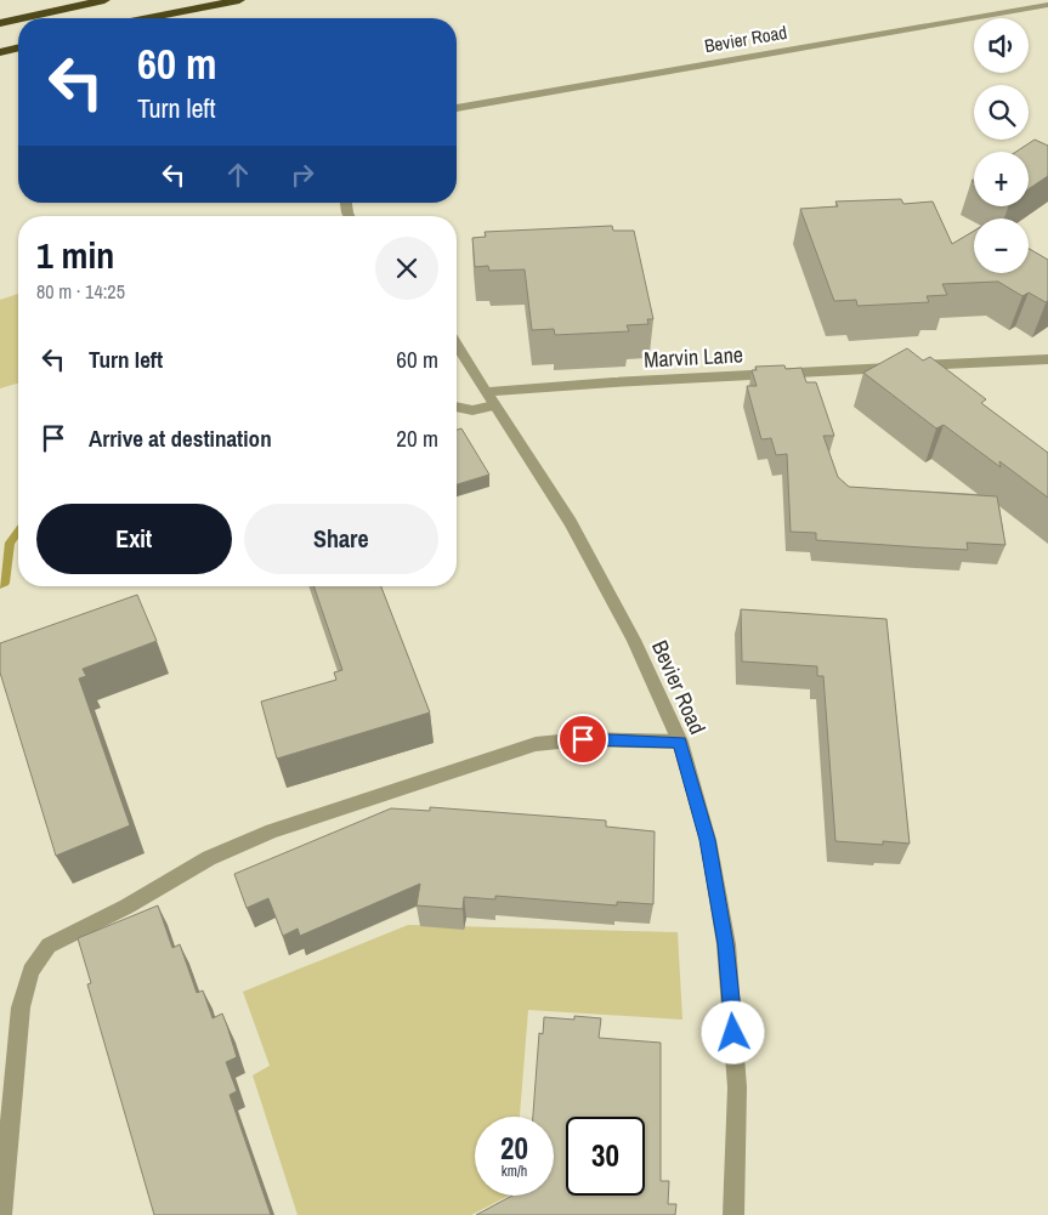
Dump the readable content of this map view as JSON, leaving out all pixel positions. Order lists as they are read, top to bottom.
{
  "streets": {
    "street": ["Bevier Road", "Marvin Lane"]
  },
  "crossings": [
    ["Bevier Road", "Marvin Lane"]
  ],
  "page": {
    "map_buttons": ["+", "−"],
    "turn": ["60 m", "Turn left"],
    "heading": ["1 min", "80 m · 14:25"],
    "list": [
      {
        "name": "Turn left",
        "value": "60 m"
      },
      {
        "name": "Arrive at destination",
        "value": "20 m"
      }
    ],
    "buttons": ["Exit", "Share"],
    "speed": "20 km/h",
    "limit": "30"
  }
}
